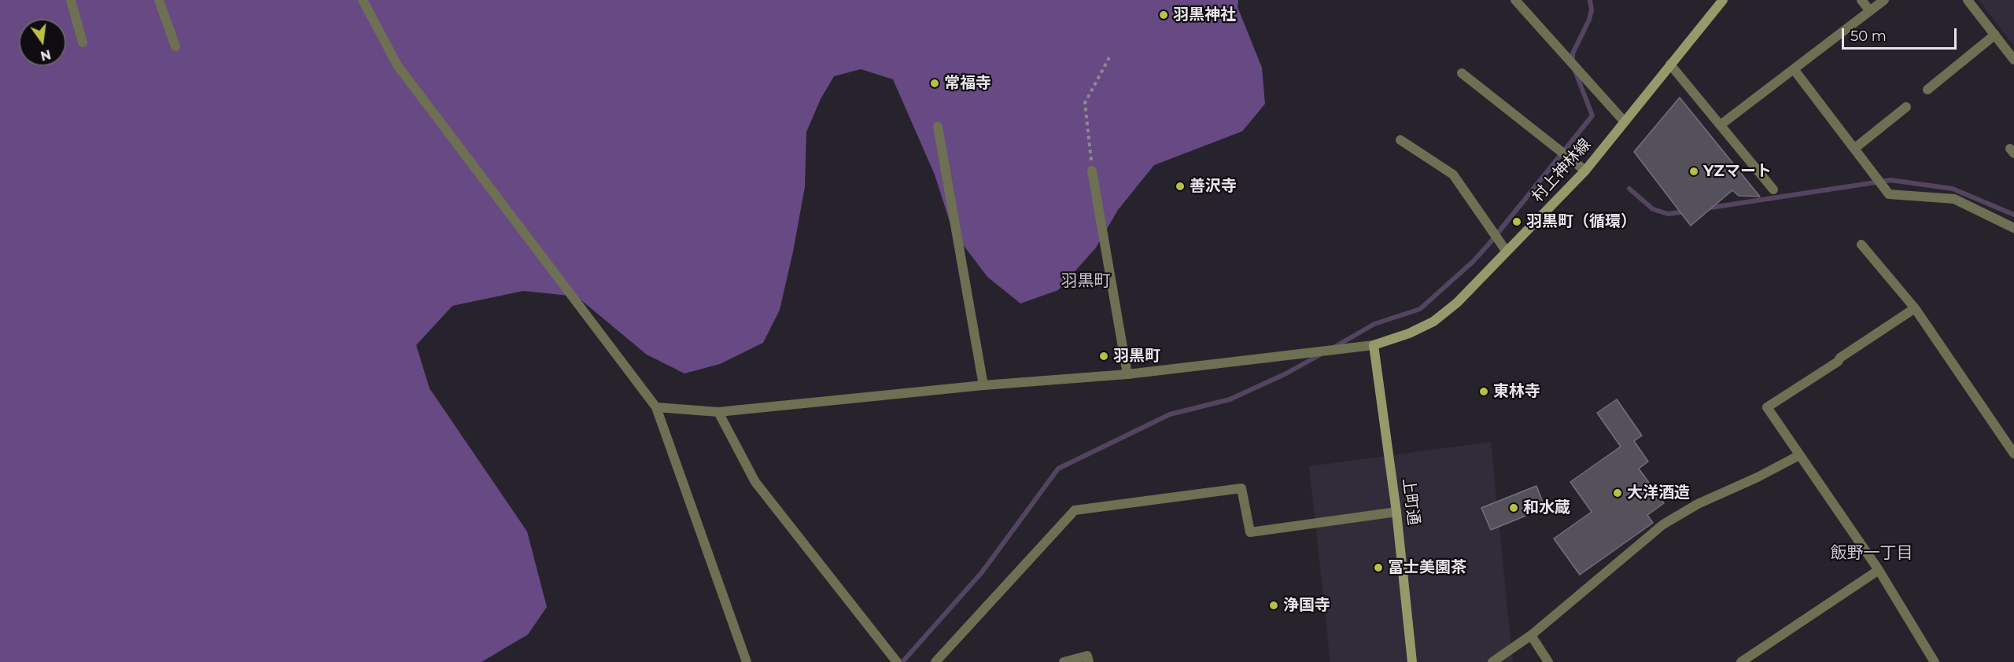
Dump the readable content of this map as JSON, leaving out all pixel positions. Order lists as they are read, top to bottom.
{
  "streets": {
    "main road": ["村上神林線", "上町通"]
  },
  "crossings": [
    ["村上神林線", "上町通"]
  ],
  "districts": ["羽黒町", "飯野一丁目"],
  "places": [
    "羽黒神社",
    "常福寺",
    "YZマート",
    "善沢寺",
    "羽黒町（循環）",
    "羽黒町",
    "東林寺",
    "大洋酒造",
    "和水蔵",
    "冨士美園茶",
    "浄国寺"
  ],
  "scale_bar": "50 m",
  "north": "bottom"
}
